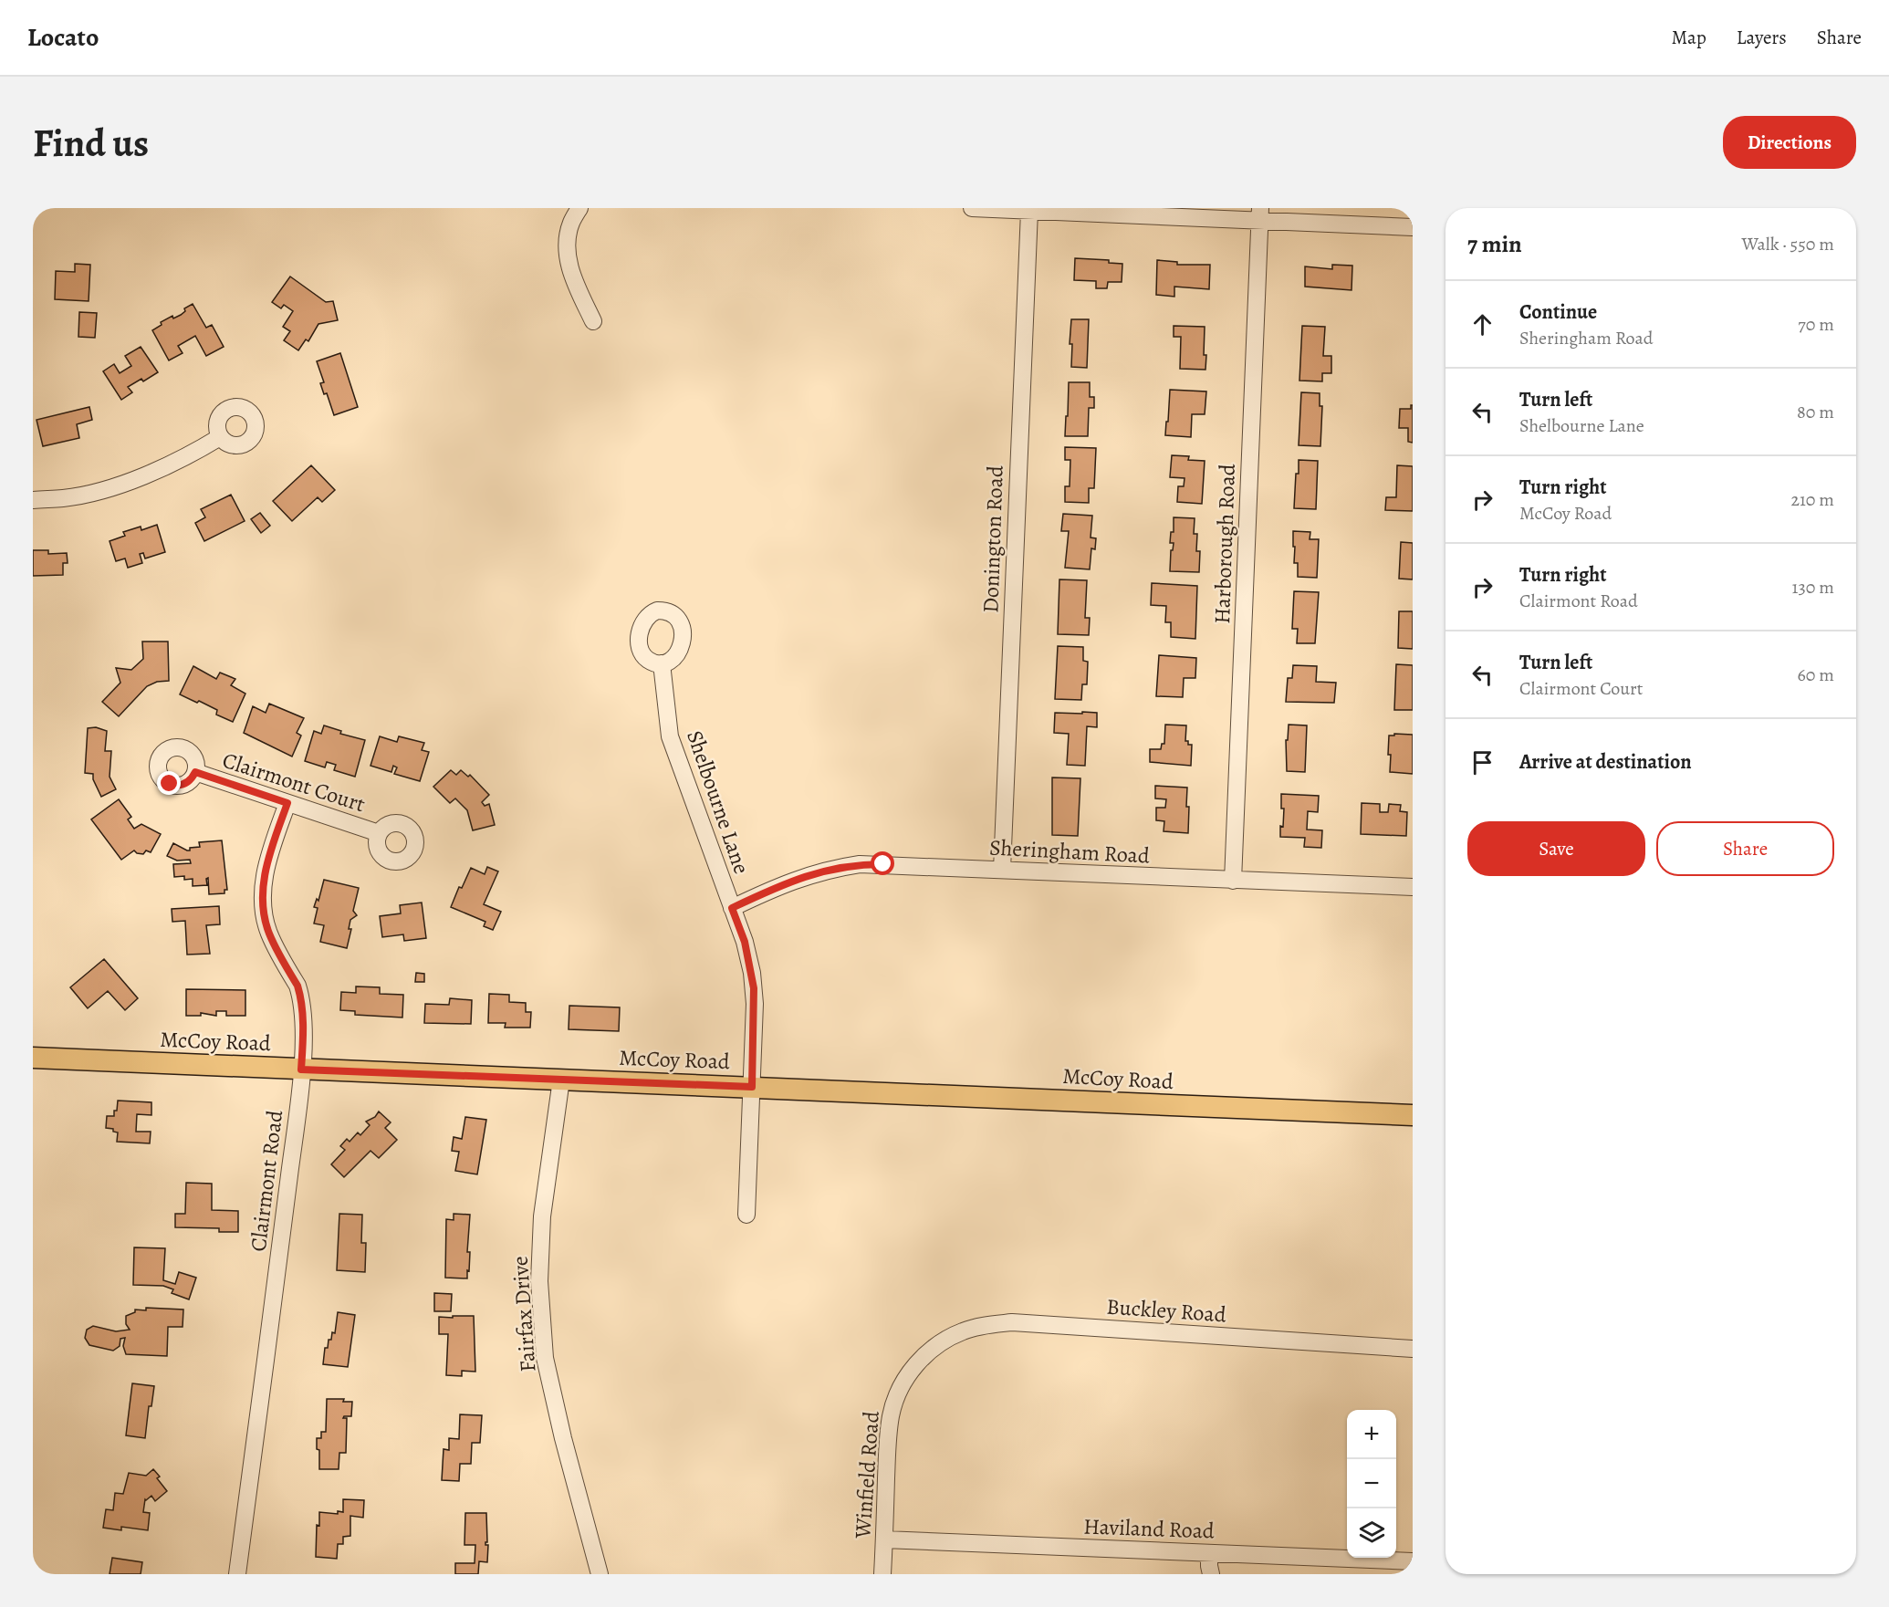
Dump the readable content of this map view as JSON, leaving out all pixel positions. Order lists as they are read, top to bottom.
{
  "streets": {
    "main road": ["McCoy Road"],
    "street": [
      "Donington Road",
      "Harborough Road",
      "Clairmont Court",
      "Shelbourne Lane",
      "Sheringham Road",
      "Clairmont Road",
      "Buckley Road",
      "Fairfax Drive",
      "Winfield Road",
      "Haviland Road"
    ]
  },
  "crossings": [
    ["Donington Road", "Sheringham Road"],
    ["Harborough Road", "Sheringham Road"],
    ["Clairmont Court", "Clairmont Road"],
    ["Shelbourne Lane", "Sheringham Road"],
    ["Shelbourne Lane", "McCoy Road"],
    ["McCoy Road", "Clairmont Road"],
    ["McCoy Road", "Fairfax Drive"],
    ["Buckley Road", "Winfield Road"],
    ["Winfield Road", "Haviland Road"]
  ],
  "page": {
    "header": "Locato",
    "nav": ["Map", "Layers", "Share"],
    "buttons": [
      "Directions",
      ["Save", "Share"]
    ],
    "title": "Find us",
    "heading": ["7 min", "Walk · 550 m"],
    "list": [
      ["Continue", "Sheringham Road", "70 m"],
      ["Turn left", "Shelbourne Lane", "80 m"],
      ["Turn right", "McCoy Road", "210 m"],
      ["Turn right", "Clairmont Road", "130 m"],
      ["Turn left", "Clairmont Court", "60 m"],
      "Arrive at destination"
    ],
    "map_buttons": ["+", "−"]
  }
}
